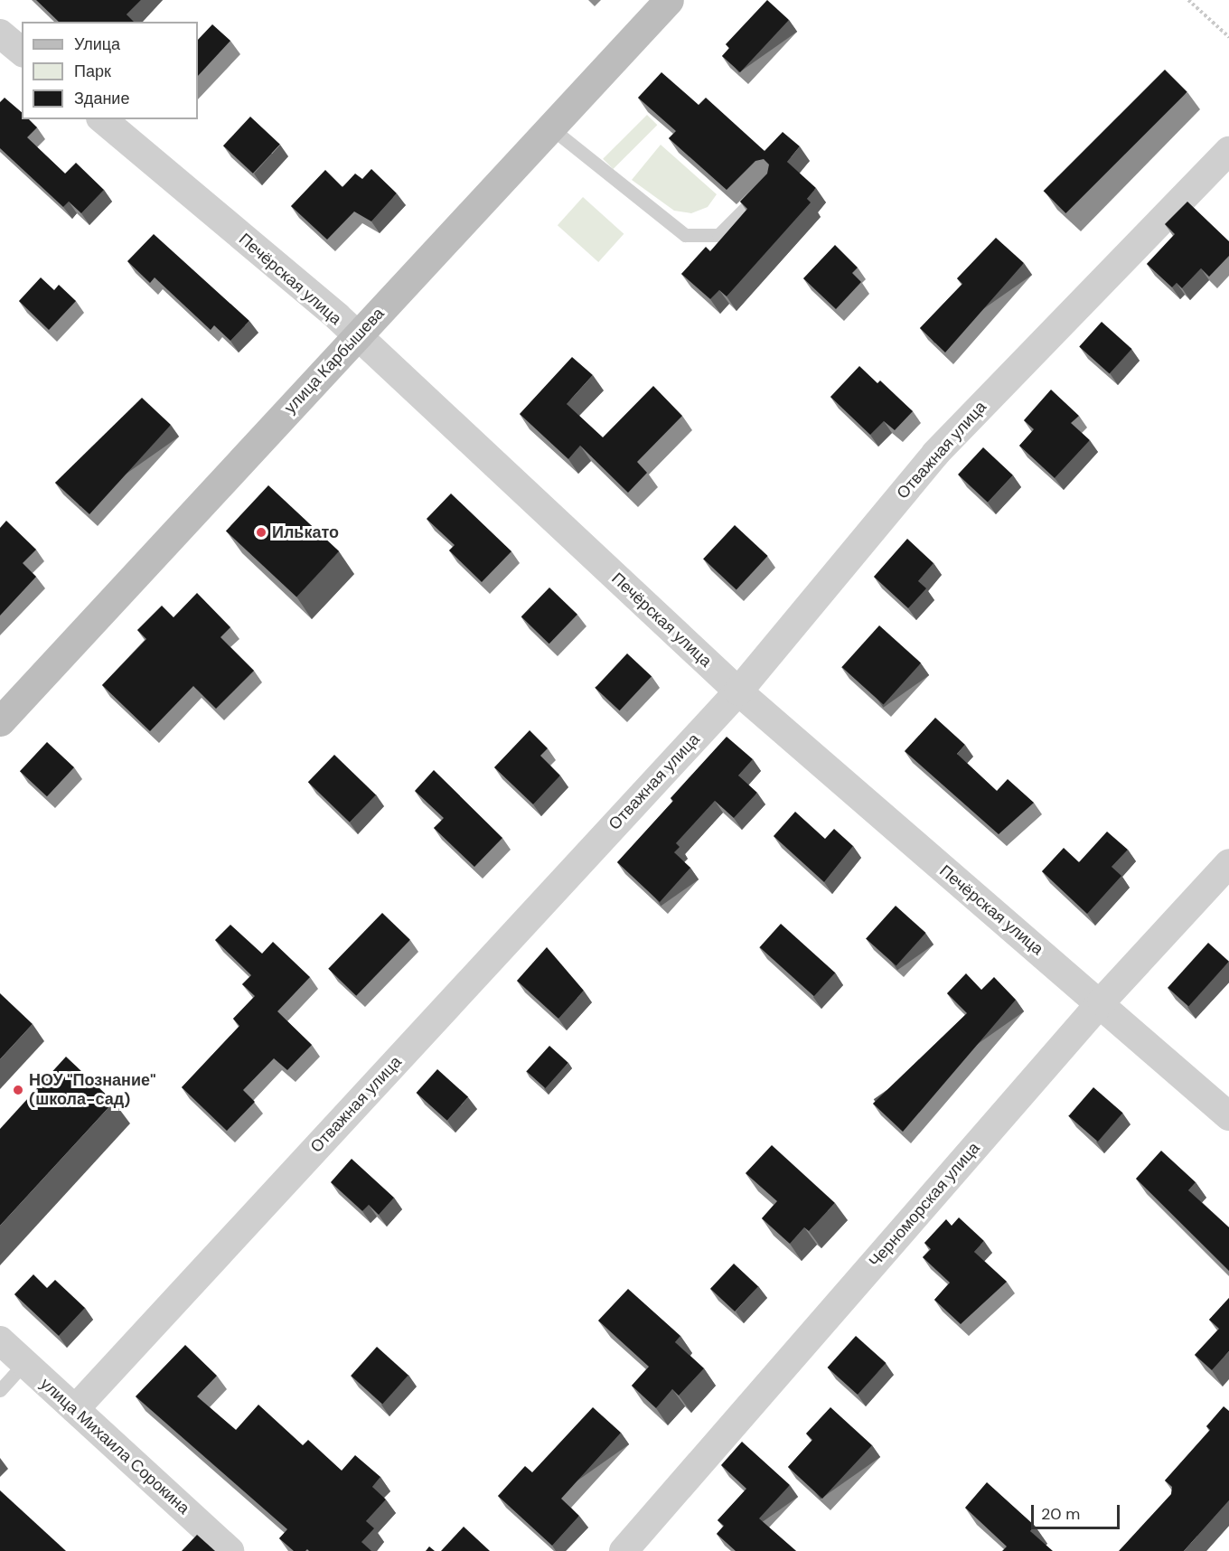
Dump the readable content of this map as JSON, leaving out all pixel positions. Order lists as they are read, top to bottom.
{
  "streets": {
    "street": [
      "Печёрская улица",
      "улица Карбышева",
      "Отважная улица",
      "Черноморская улица",
      "улица Михаила Сорокина"
    ]
  },
  "crossings": [
    ["Печёрская улица", "улица Карбышева"],
    ["Печёрская улица", "Отважная улица"],
    ["Печёрская улица", "Черноморская улица"],
    ["Отважная улица", "улица Михаила Сорокина"]
  ],
  "places": ["Илькато", "НОУ \"Познание\" (школа-сад)"],
  "legend": ["Улица", "Парк", "Здание"],
  "scale_bar": "20 m"
}
